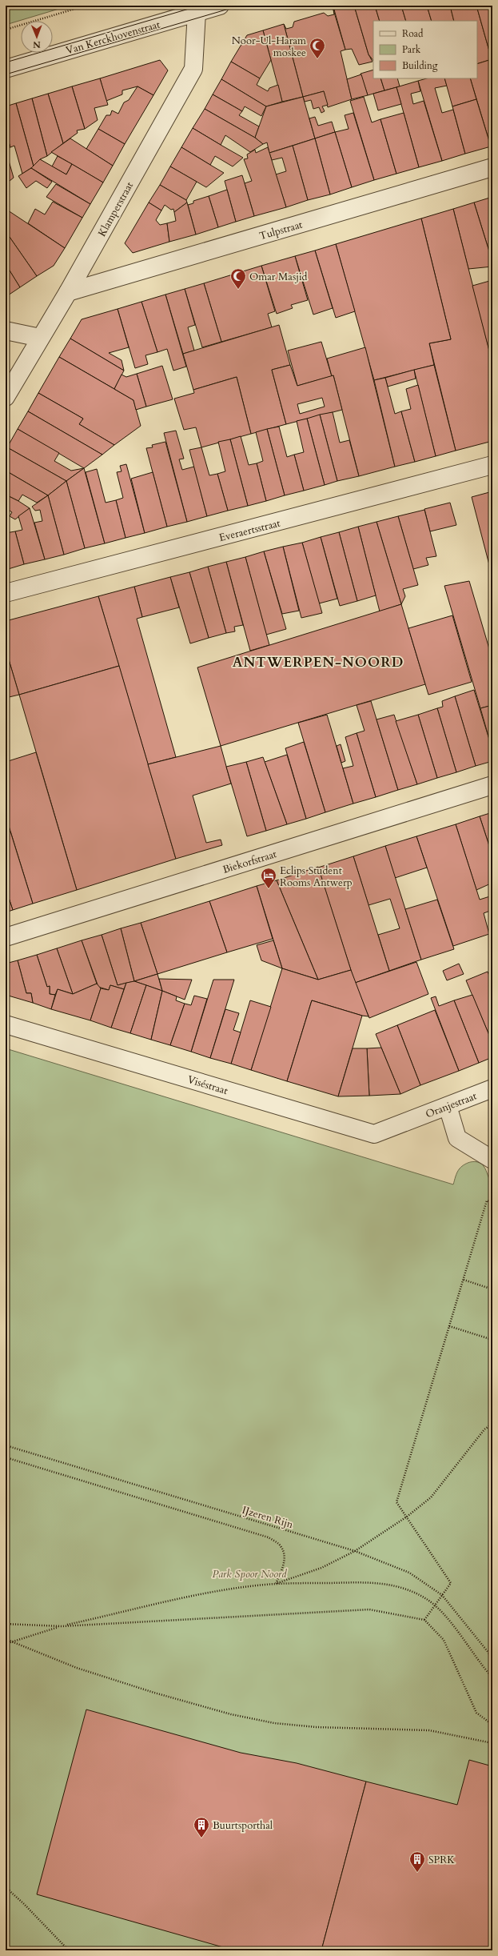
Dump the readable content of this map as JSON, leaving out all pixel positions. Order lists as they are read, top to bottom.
{
  "streets": {
    "street": [
      "Van Kerckhovenstraat",
      "Klamperstraat",
      "Tulpstraat",
      "Everaertsstraat",
      "Biekorfstraat",
      "Viséstraat",
      "Oranjestraat"
    ],
    "path": ["IJzeren Rijn"]
  },
  "crossings": [
    ["Van Kerckhovenstraat", "Klamperstraat"],
    ["Klamperstraat", "Tulpstraat"],
    ["Viséstraat", "Oranjestraat"]
  ],
  "districts": ["ANTWERPEN-NOORD"],
  "parks": ["Park Spoor Noord"],
  "places": {
    "mosque": ["Noor-Ul-Haram moskee", "Omar Masjid"],
    "hotel": ["Eclips Student Rooms Antwerp"],
    "building": ["Buurtsporthal", "SPRK"]
  },
  "legend": ["Road", "Park", "Building"],
  "north": "bottom"
}
